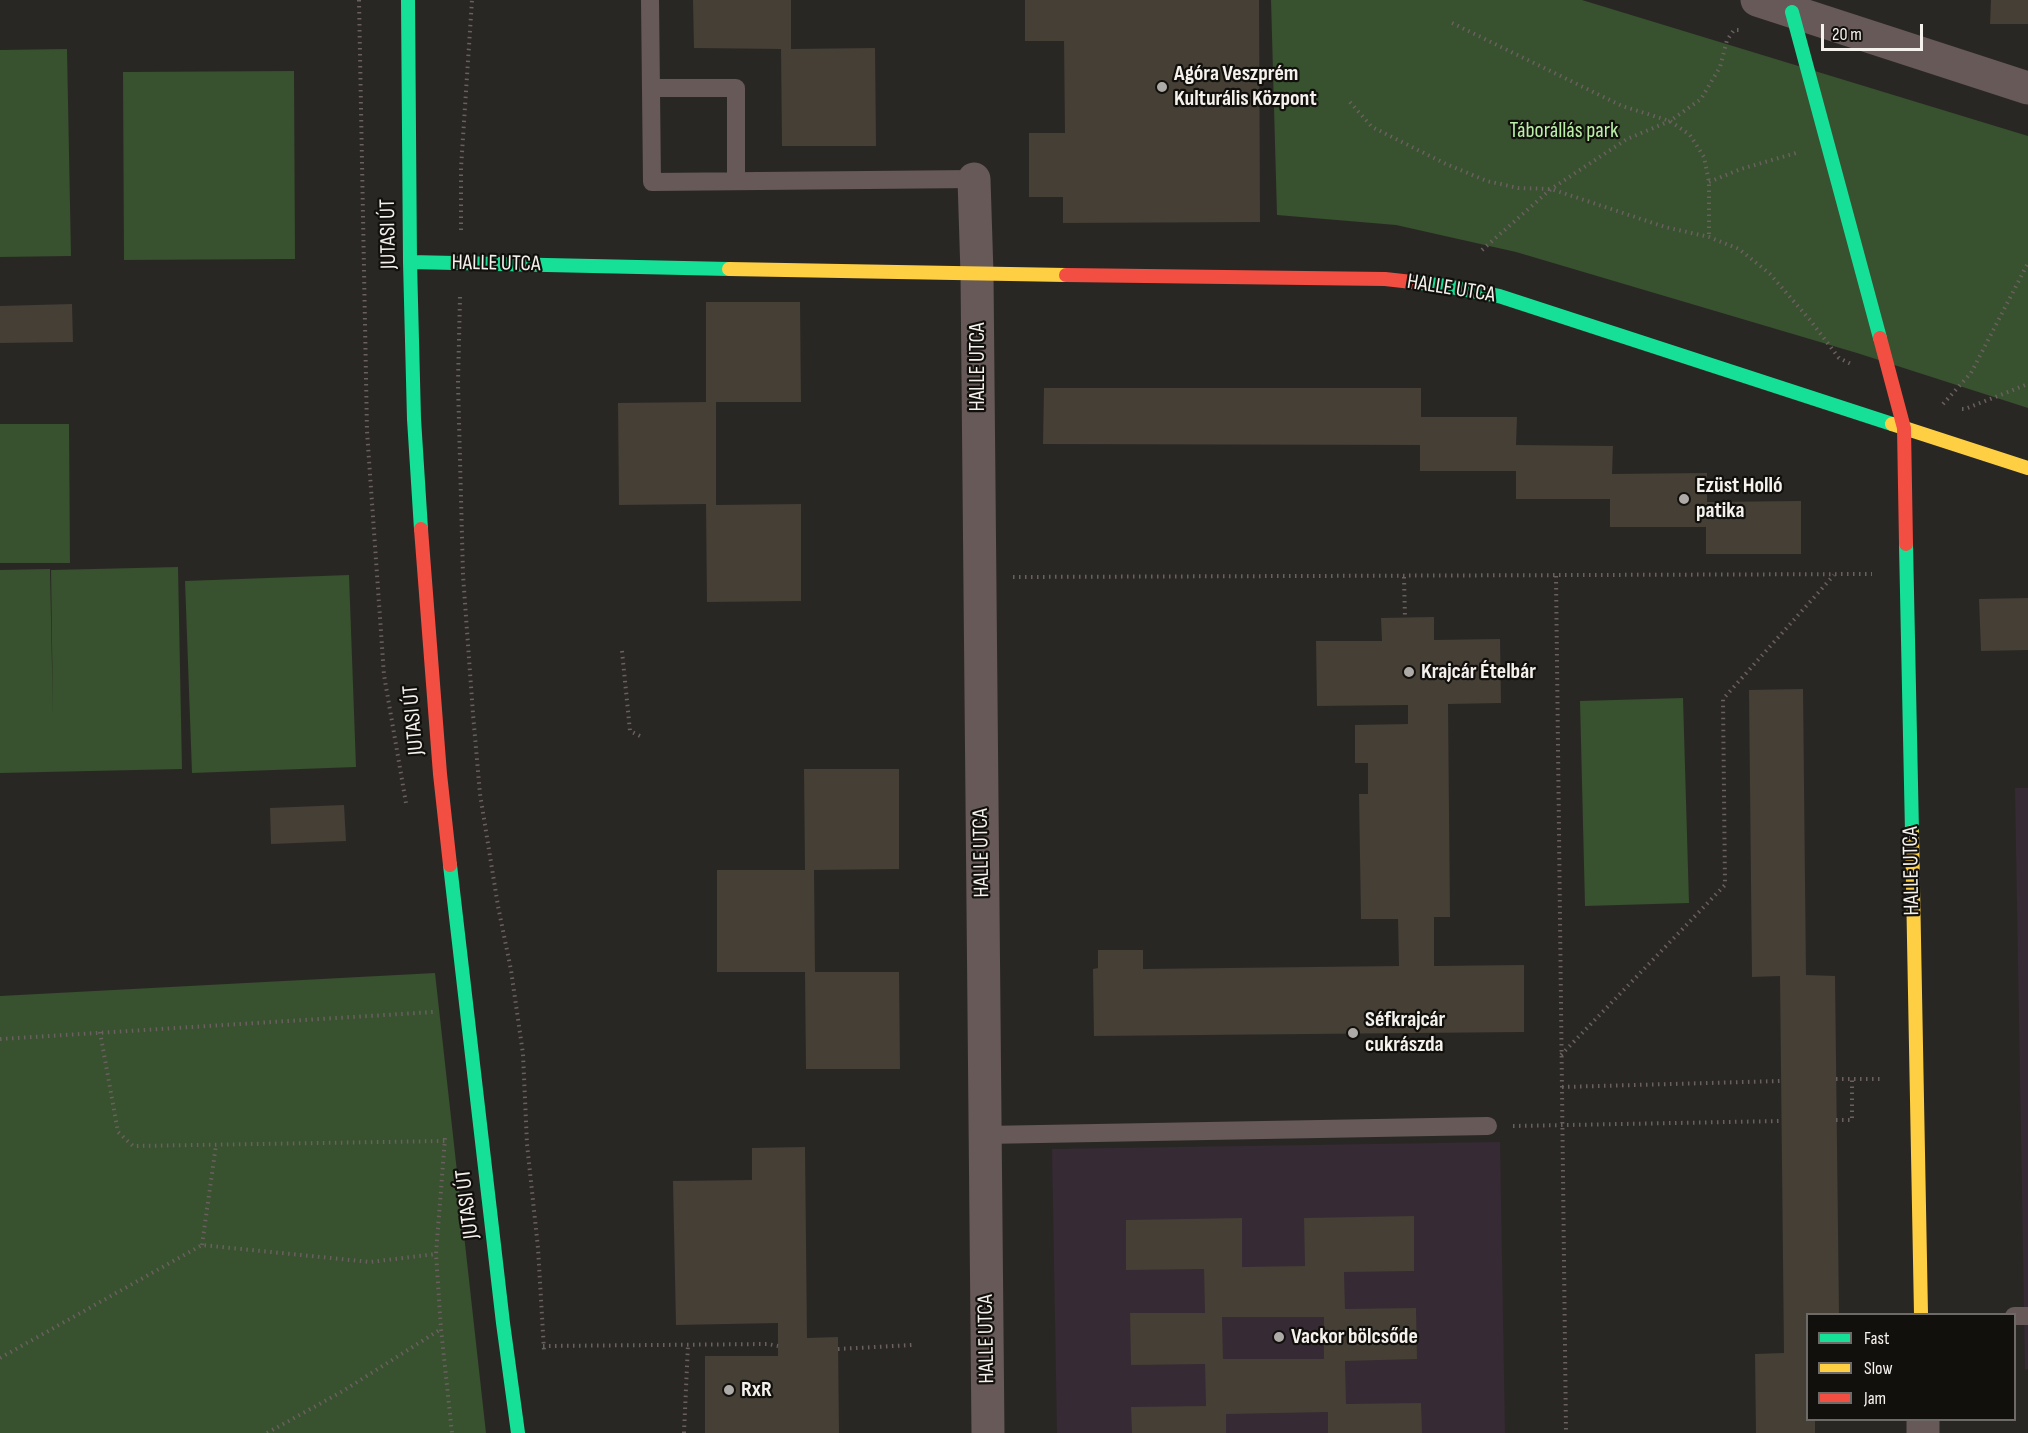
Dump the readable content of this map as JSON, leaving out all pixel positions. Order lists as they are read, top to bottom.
{
  "streets": {
    "street": ["JUTASI ÚT", "HALLE UTCA"]
  },
  "crossings": [
    ["JUTASI ÚT", "HALLE UTCA"]
  ],
  "parks": ["Táborállás park"],
  "places": [
    "Agóra Veszprém Kulturális Központ",
    "Ezüst Holló patika",
    "Krajcár Ételbár",
    "Séfkrajcár cukrászda",
    "Vackor bölcsőde",
    "RxR"
  ],
  "legend": ["Fast", "Slow", "Jam"],
  "scale_bar": "20 m"
}
